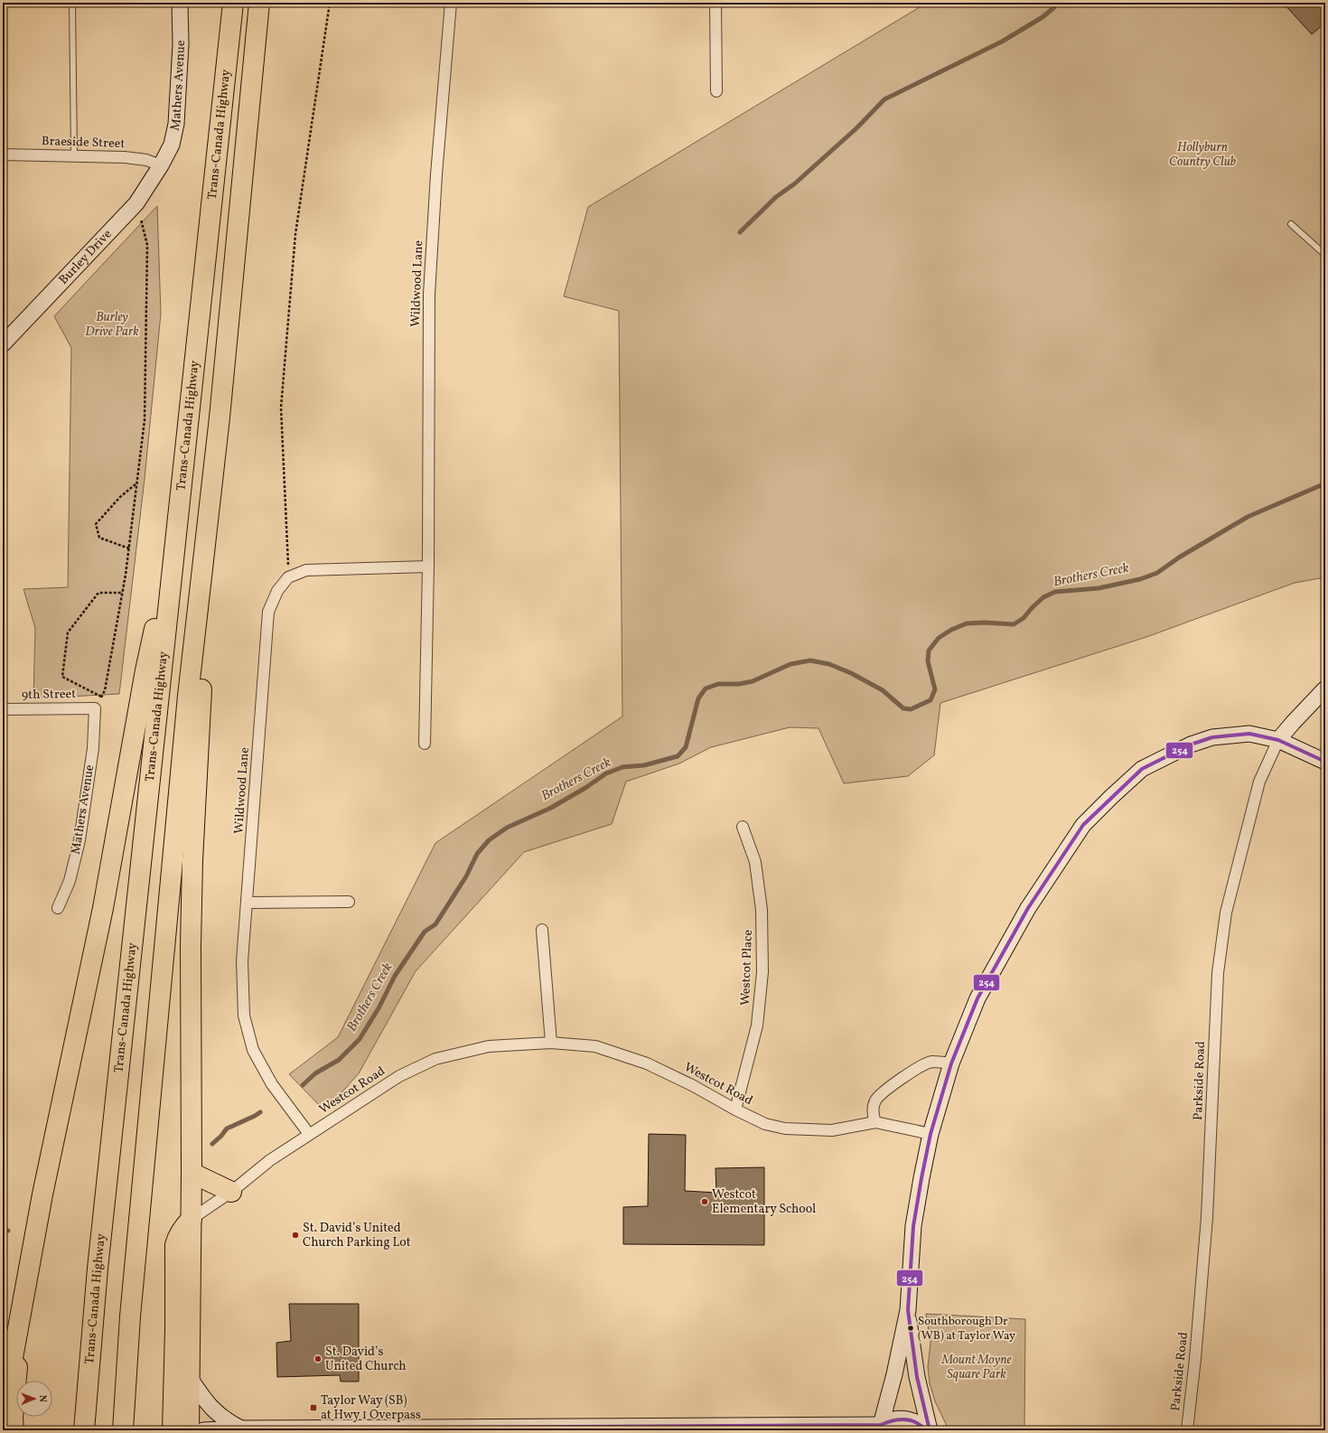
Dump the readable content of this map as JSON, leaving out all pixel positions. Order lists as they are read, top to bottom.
{
  "streets": {
    "highway": ["Trans-Canada Highway"],
    "street": [
      "Mathers Avenue",
      "Braeside Street",
      "Burley Drive",
      "Wildwood Lane",
      "9th Street",
      "Westcot Place",
      "Parkside Road",
      "Westcot Road"
    ]
  },
  "crossings": [
    ["Mathers Avenue", "Braeside Street"],
    ["Mathers Avenue", "Burley Drive"],
    ["Mathers Avenue", "9th Street"],
    ["Braeside Street", "Burley Drive"],
    ["Wildwood Lane", "Westcot Road"],
    ["Westcot Place", "Westcot Road"]
  ],
  "water": ["Brothers Creek"],
  "parks": ["Hollyburn Country Club", "Burley Drive Park", "Mount Moyne Square Park"],
  "places": {
    "other": [
      "Westcot Elementary School",
      "St. David’s United Church Parking Lot",
      "Southborough Dr (WB) at Taylor Way",
      "St. David’s United Church"
    ],
    "transit": ["Taylor Way (SB) at Hwy 1 Overpass"]
  },
  "lines": ["transit line 254"],
  "north": "right"
}
